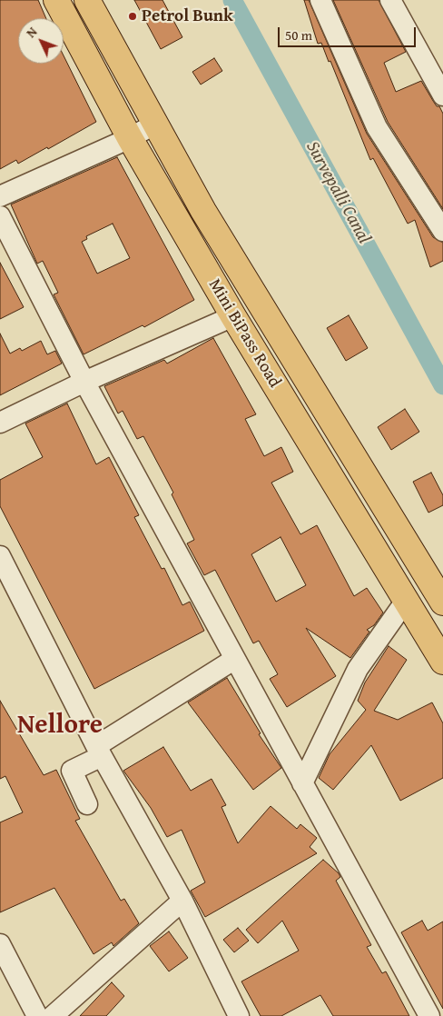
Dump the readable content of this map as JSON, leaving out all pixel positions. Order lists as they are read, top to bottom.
{
  "streets": {
    "main road": ["Mini BiPass Road"]
  },
  "districts": ["Nellore"],
  "water": ["Survepalli Canal"],
  "places": ["Petrol Bunk"],
  "scale_bar": "50 m",
  "north": "top left"
}
